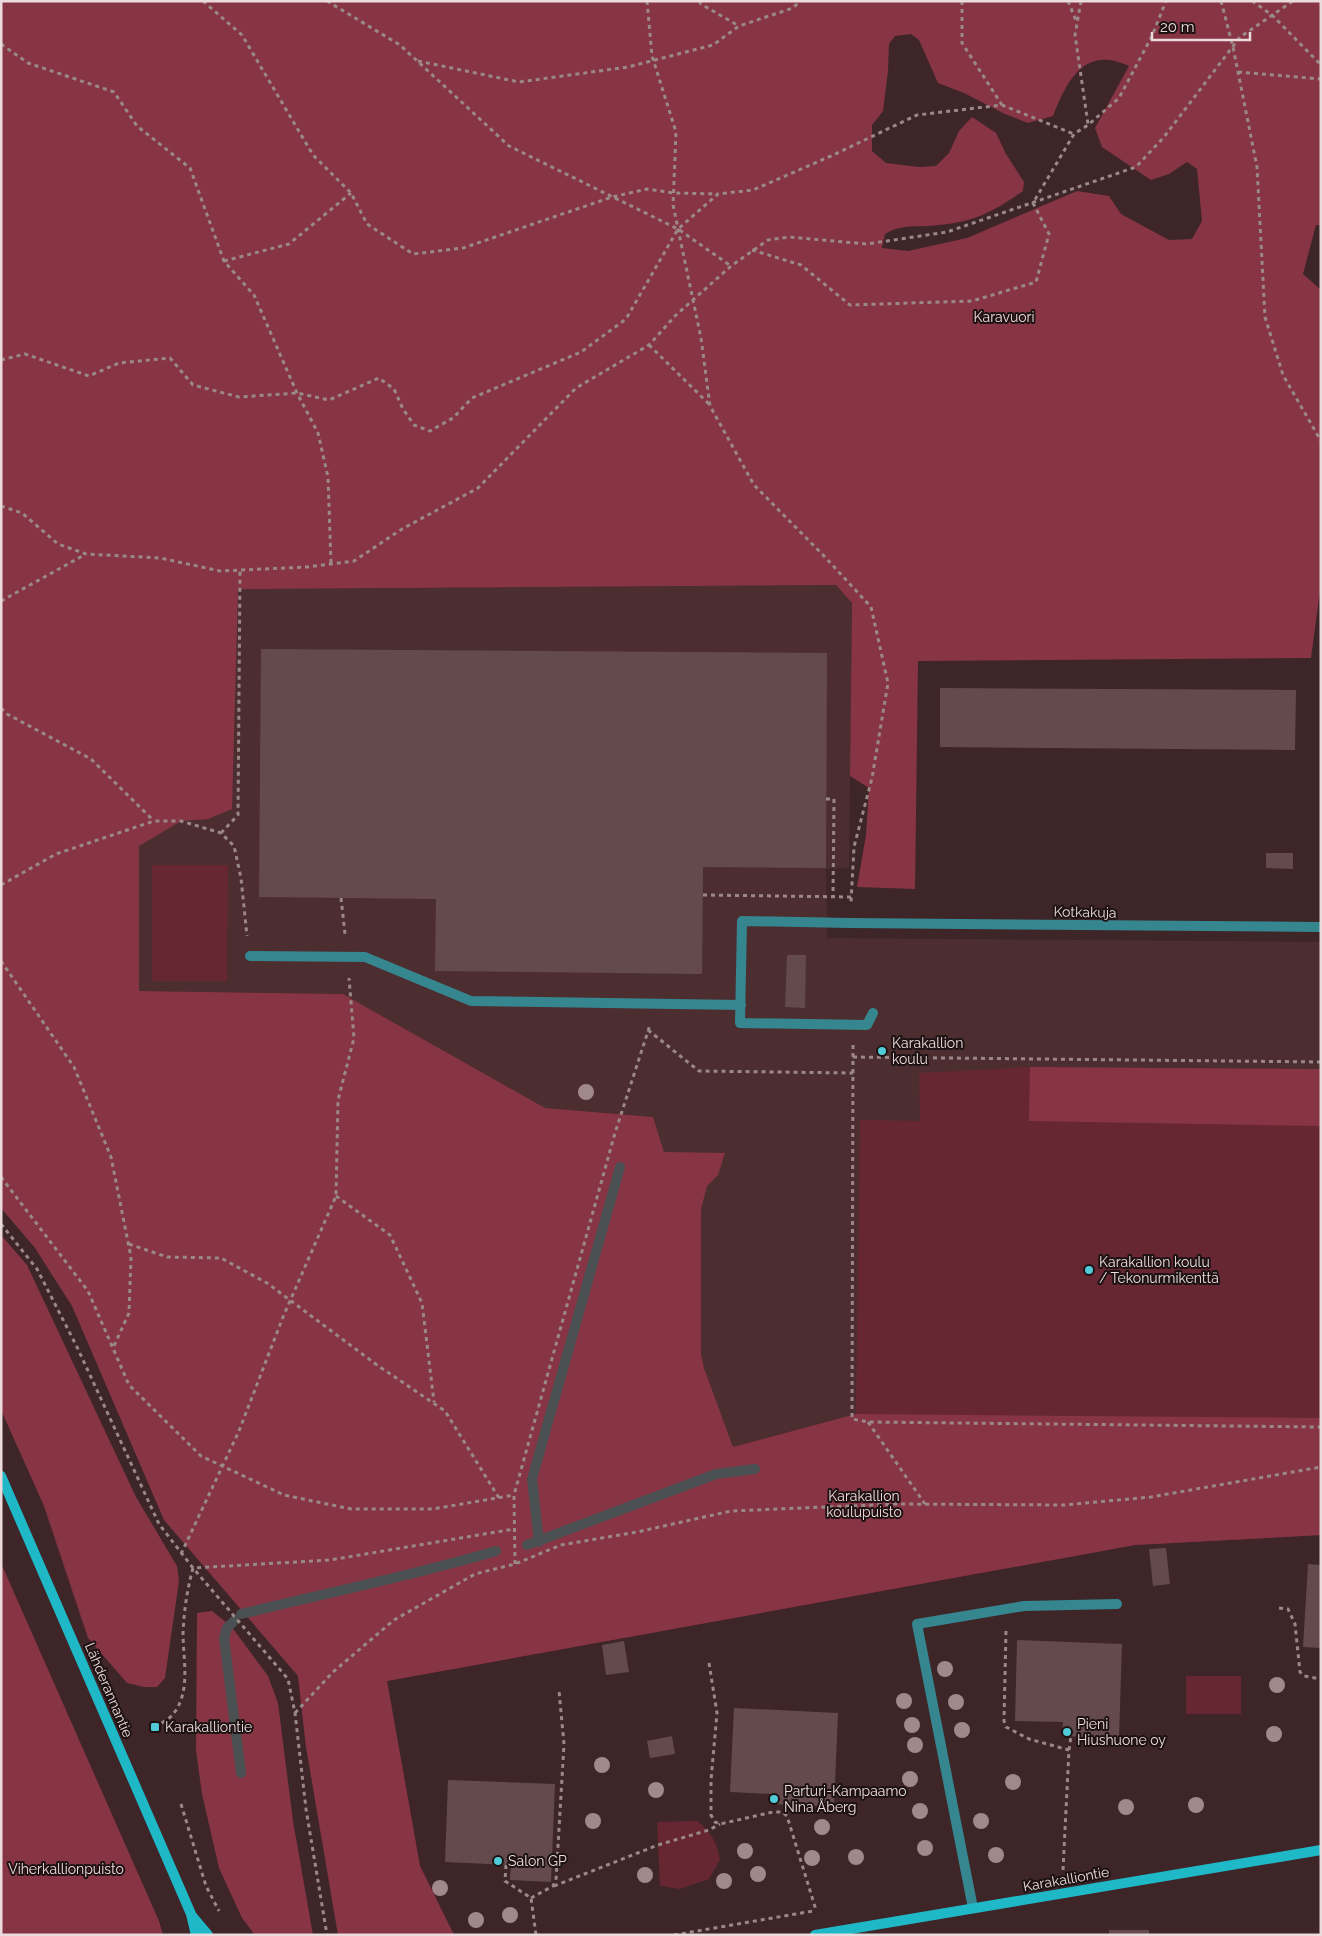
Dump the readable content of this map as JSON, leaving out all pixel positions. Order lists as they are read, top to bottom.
{
  "streets": {
    "main road": ["Lähderannantie", "Karakalliontie"],
    "street": ["Kotkakuja"]
  },
  "parks": ["Karavuori", "Karakallion koulupuisto", "Viherkallionpuisto"],
  "places": {
    "other": [
      "Karakallion koulu",
      "Karakallion koulu / Tekonurmikenttä",
      "Pieni Hiushuone oy",
      "Parturi-Kampaamo Nina Åberg",
      "Salon GP"
    ],
    "transit": ["Karakalliontie"]
  },
  "scale_bar": "20 m"
}
